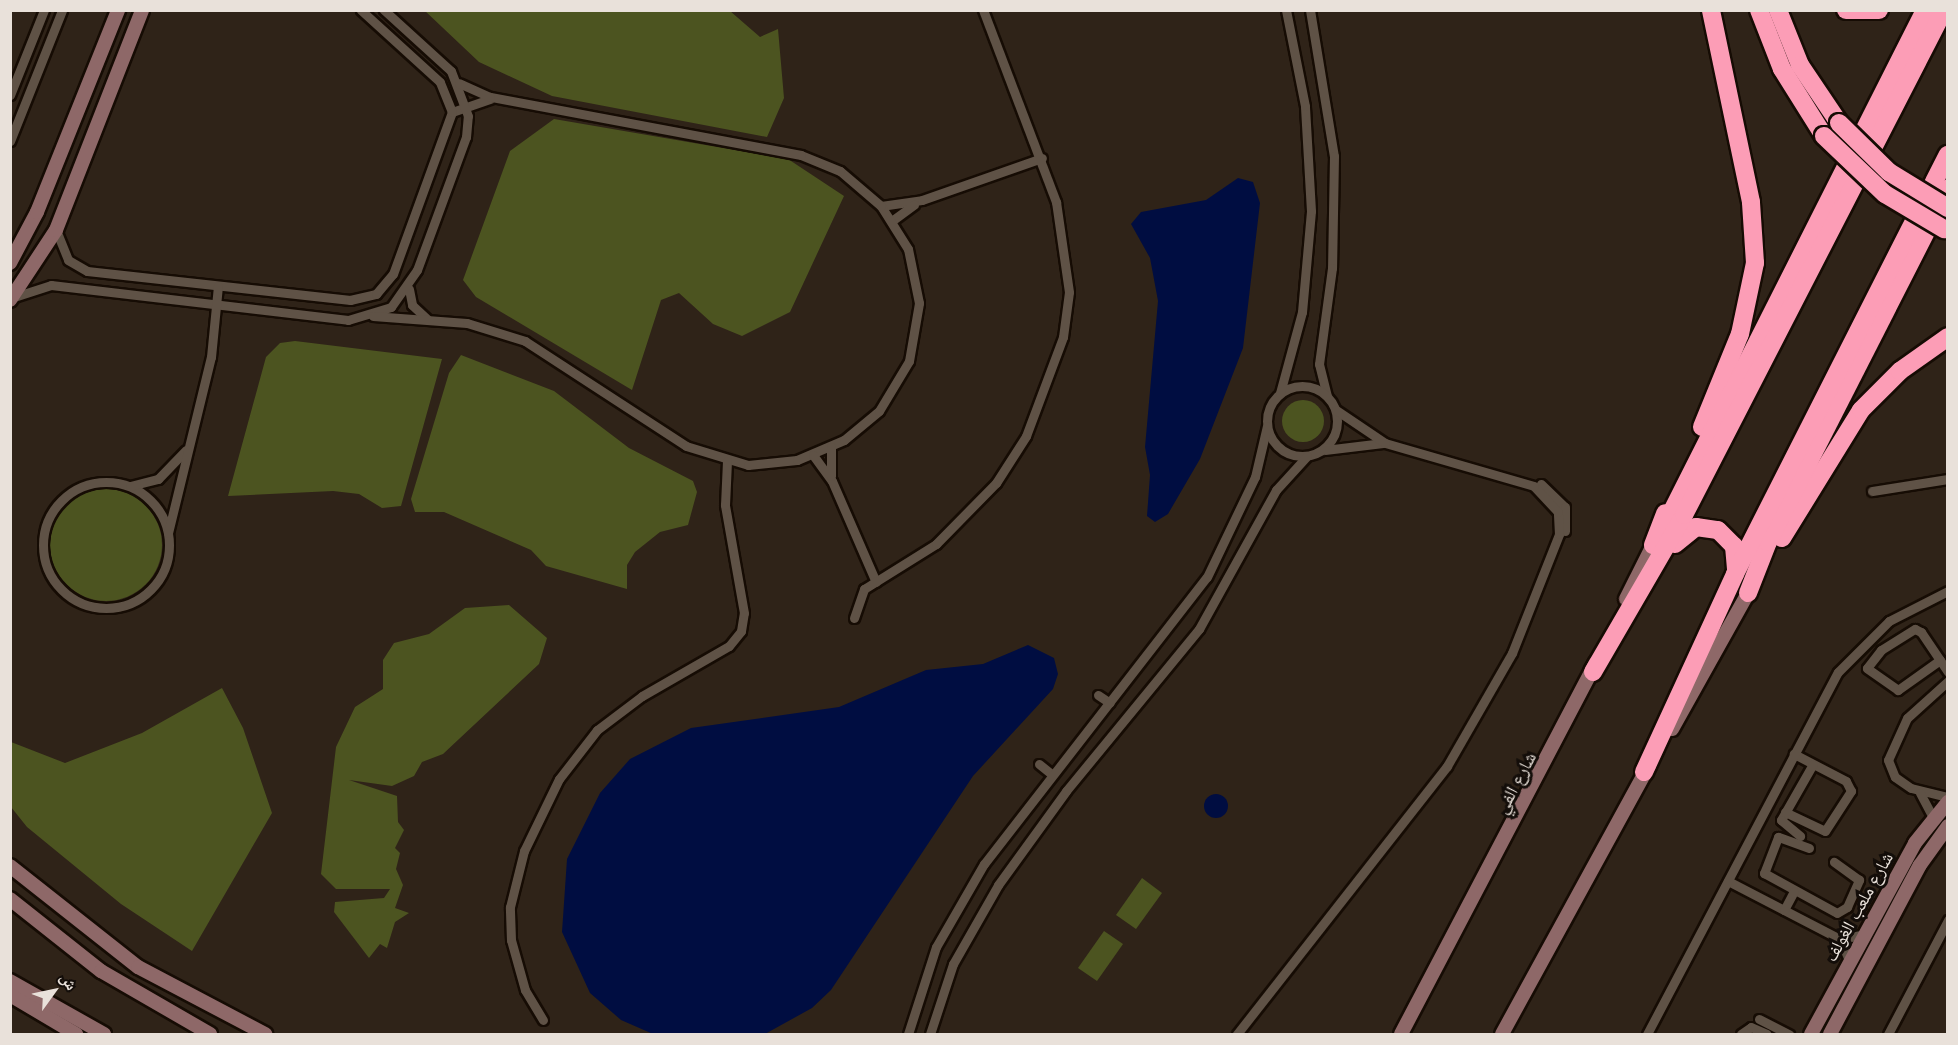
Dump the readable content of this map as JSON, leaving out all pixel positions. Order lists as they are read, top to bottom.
{
  "streets": {
    "street": ["شارع الفي", "شارع ملعب الغولف"]
  },
  "north": "top right"
}
